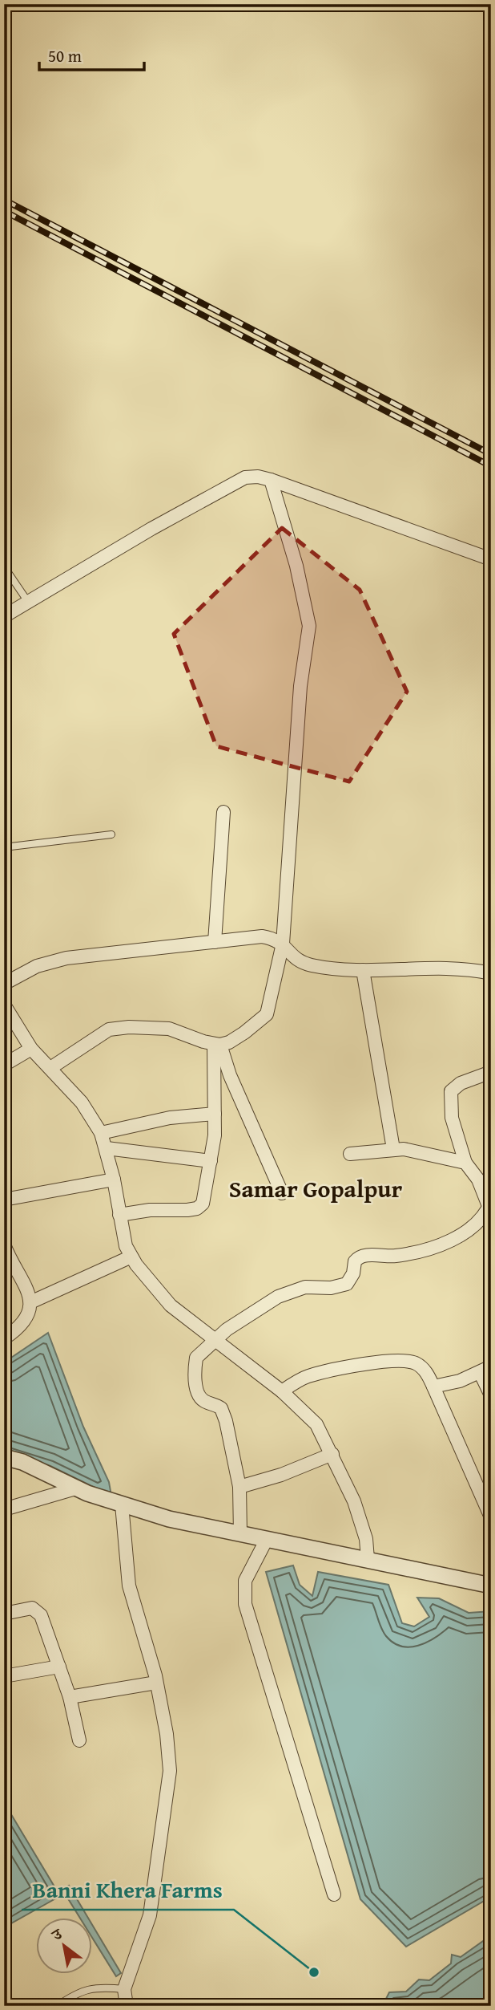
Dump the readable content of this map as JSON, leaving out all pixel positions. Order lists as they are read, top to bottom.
{
  "districts": ["Samar Gopalpur"],
  "places": ["Banni Khera Farms"],
  "scale_bar": "50 m",
  "north": "top left"
}
